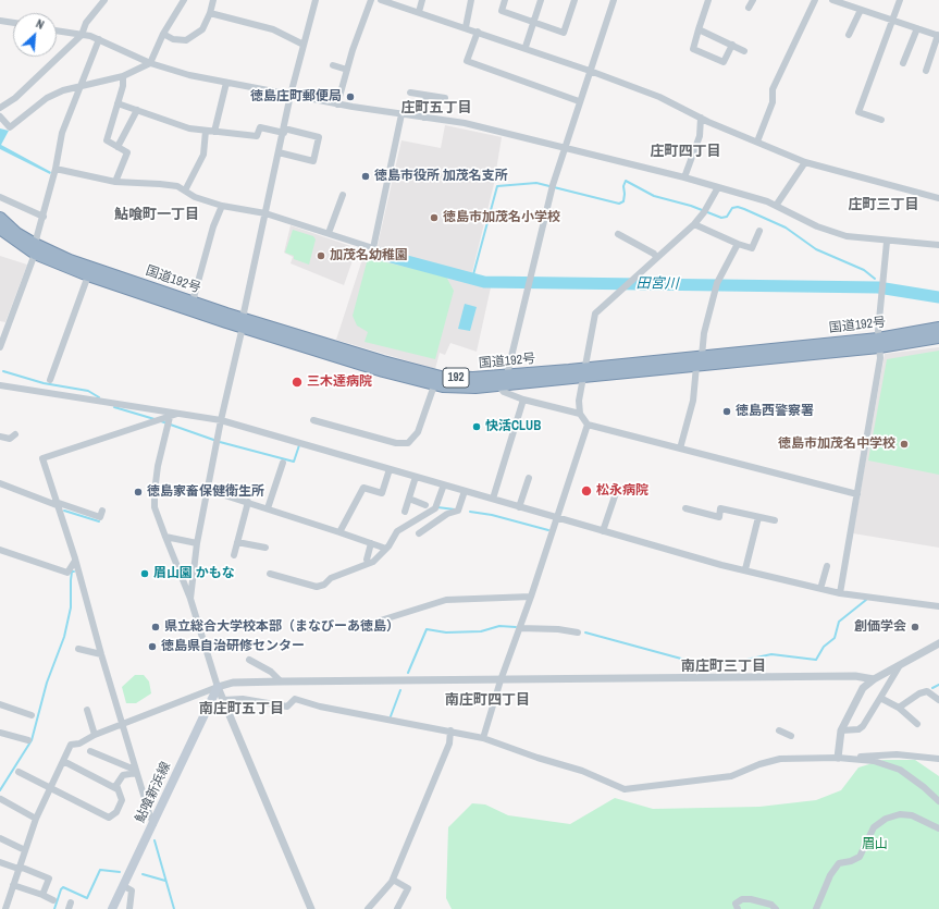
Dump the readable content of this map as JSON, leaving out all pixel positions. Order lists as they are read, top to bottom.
{
  "streets": {
    "highway": ["国道192号", "192"],
    "main road": ["鮎喰新浜線"]
  },
  "districts": [
    "庄町五丁目",
    "庄町四丁目",
    "庄町三丁目",
    "鮎喰町一丁目",
    "南庄町三丁目",
    "南庄町四丁目",
    "南庄町五丁目"
  ],
  "water": ["田宮川"],
  "parks": ["眉山"],
  "places": [
    "徳島庄町郵便局",
    "徳島市役所 加茂名支所",
    "徳島市加茂名小学校",
    "加茂名幼稚園",
    "三木達病院",
    "徳島西警察署",
    "快活CLUB",
    "徳島市加茂名中学校",
    "松永病院",
    "徳島家畜保健衛生所",
    "眉山園 かもな",
    "県立総合大学校本部（まなびーあ徳島）",
    "創価学会",
    "徳島県自治研修センター"
  ],
  "north": "top right"
}
